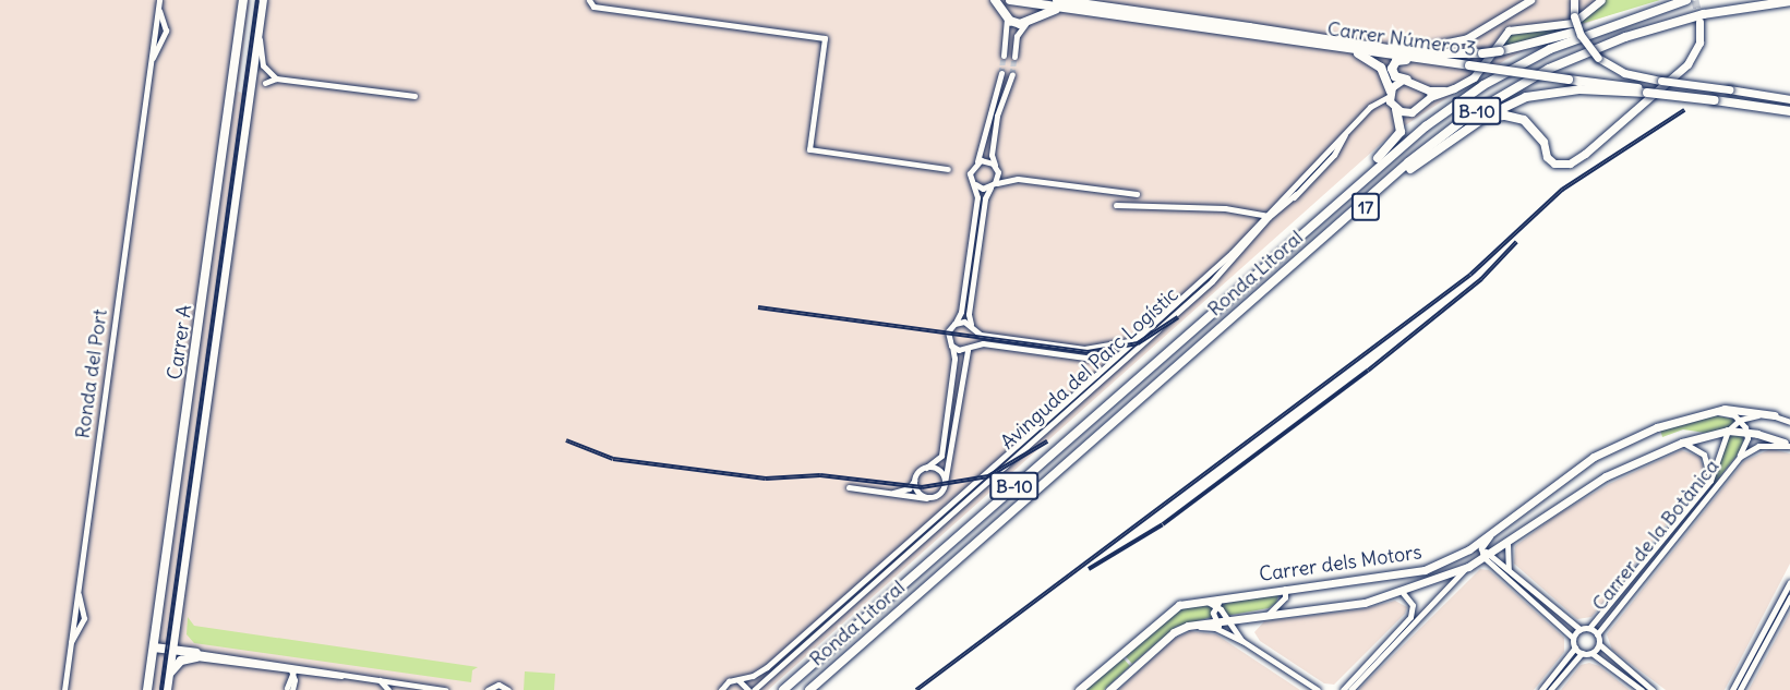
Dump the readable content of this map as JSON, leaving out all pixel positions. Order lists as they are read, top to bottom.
{
  "streets": {
    "highway": ["B-10", "17", "Ronda Litoral"],
    "main road": ["Carrer Número 3", "Carrer A"],
    "street": [
      "Avinguda del Parc Logístic",
      "Ronda del Port",
      "Carrer de la Botànica",
      "Carrer dels Motors"
    ]
  },
  "crossings": [
    ["Carrer Número 3", "B-10"],
    ["B-10", "17"],
    ["17", "Ronda Litoral"],
    ["Carrer de la Botànica", "Carrer dels Motors"]
  ]
}
